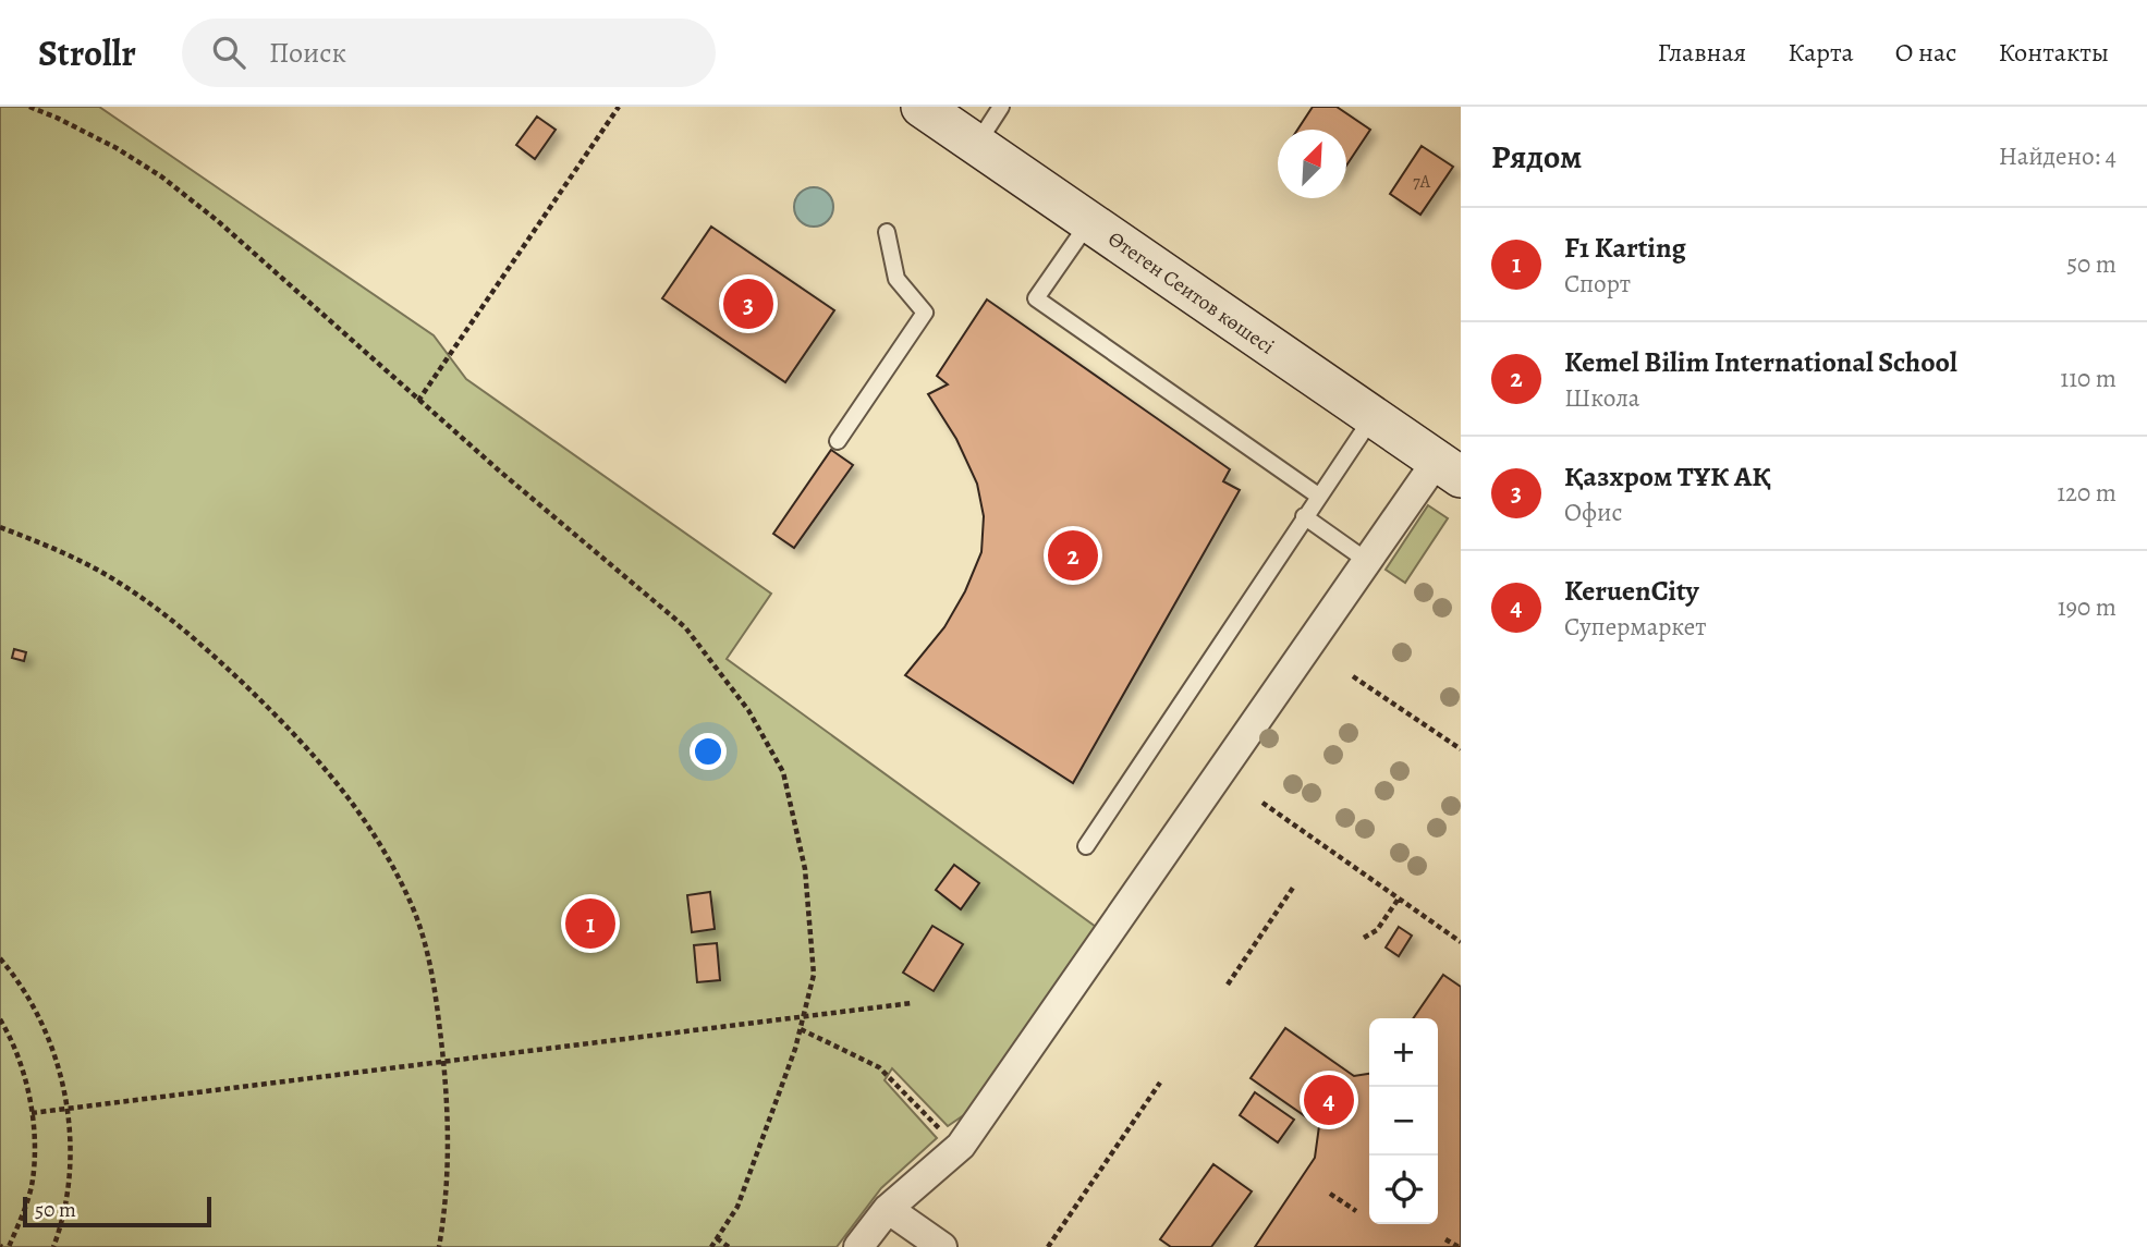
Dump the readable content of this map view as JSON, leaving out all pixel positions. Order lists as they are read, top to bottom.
{
  "streets": {
    "main road": ["Өтеген Сеитов көшесі"]
  },
  "house_numbers": ["7А"],
  "scale_bar": "50 m",
  "north": "top right",
  "page": {
    "header": "Strollr",
    "search": "Поиск",
    "nav": [
      "Главная",
      "Карта",
      "О нас",
      "Контакты"
    ],
    "heading": ["Рядом", "Найдено: 4"],
    "list": [
      {
        "mark": "1",
        "name": "F1 Karting",
        "note": "Спорт",
        "value": "50 m"
      },
      {
        "mark": "2",
        "name": "Kemel Bilim International School",
        "note": "Школа",
        "value": "110 m"
      },
      {
        "mark": "3",
        "name": "Қазхром ТҰК АҚ",
        "note": "Офис",
        "value": "120 m"
      },
      {
        "mark": "4",
        "name": "KeruenCity",
        "note": "Супермаркет",
        "value": "190 m"
      }
    ],
    "pins": [
      "3",
      "2",
      "1",
      "4"
    ],
    "map_buttons": ["+", "−"],
    "scale": "50 m"
  }
}
